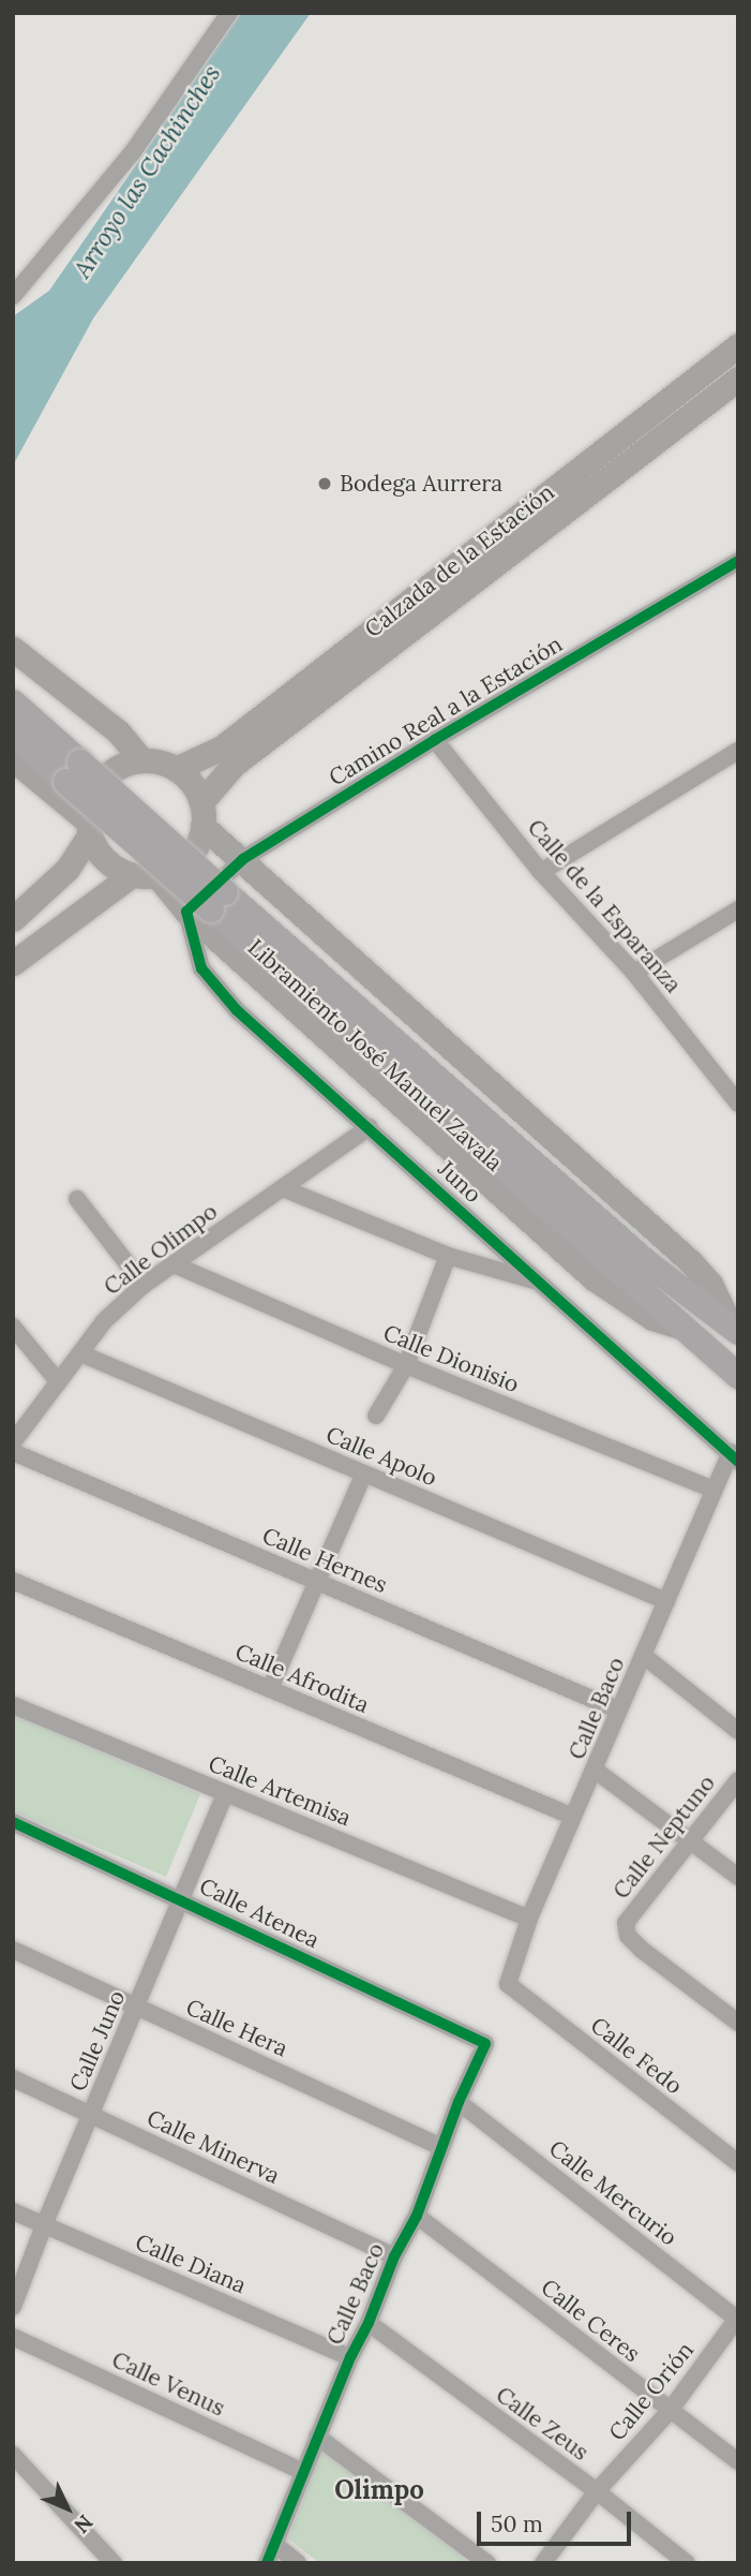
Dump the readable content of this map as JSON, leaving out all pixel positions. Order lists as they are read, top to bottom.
{
  "streets": {
    "main road": ["Calzada de la Estación", "Libramiento José Manuel Zavala"],
    "street": [
      "Camino Real a la Estación",
      "Calle de la Esparanza",
      "Juno",
      "Calle Olimpo",
      "Calle Dionisio",
      "Calle Apolo",
      "Calle Hernes",
      "Calle Afrodita",
      "Calle Baco",
      "Calle Artemisa",
      "Calle Neptuno",
      "Calle Atenea",
      "Calle Hera",
      "Calle Juno",
      "Calle Fedo",
      "Calle Minerva",
      "Calle Mercurio",
      "Calle Diana",
      "Calle Ceres",
      "Calle Venus",
      "Calle Orión",
      "Calle Zeus"
    ]
  },
  "crossings": [
    ["Camino Real a la Estación", "Calle de la Esparanza"],
    ["Camino Real a la Estación", "Libramiento José Manuel Zavala"],
    ["Camino Real a la Estación", "Juno"],
    ["Libramiento José Manuel Zavala", "Juno"],
    ["Juno", "Calle Olimpo"],
    ["Juno", "Calle Baco"],
    ["Calle Olimpo", "Calle Dionisio"],
    ["Calle Olimpo", "Calle Apolo"],
    ["Calle Dionisio", "Calle Baco"],
    ["Calle Apolo", "Calle Baco"],
    ["Calle Hernes", "Calle Baco"],
    ["Calle Afrodita", "Calle Baco"],
    ["Calle Baco", "Calle Artemisa"],
    ["Calle Baco", "Calle Atenea"],
    ["Calle Baco", "Calle Hera"],
    ["Calle Baco", "Calle Fedo"],
    ["Calle Baco", "Calle Minerva"],
    ["Calle Baco", "Calle Mercurio"],
    ["Calle Baco", "Calle Diana"],
    ["Calle Baco", "Calle Ceres"],
    ["Calle Baco", "Calle Venus"],
    ["Calle Baco", "Calle Zeus"],
    ["Calle Artemisa", "Calle Juno"],
    ["Calle Atenea", "Calle Juno"],
    ["Calle Hera", "Calle Juno"],
    ["Calle Juno", "Calle Minerva"],
    ["Calle Juno", "Calle Diana"],
    ["Calle Mercurio", "Calle Orión"],
    ["Calle Ceres", "Calle Orión"],
    ["Calle Orión", "Calle Zeus"]
  ],
  "districts": ["Olimpo"],
  "water": ["Arroyo las Cachinches"],
  "places": ["Bodega Aurrera"],
  "scale_bar": "50 m",
  "north": "bottom right"
}
